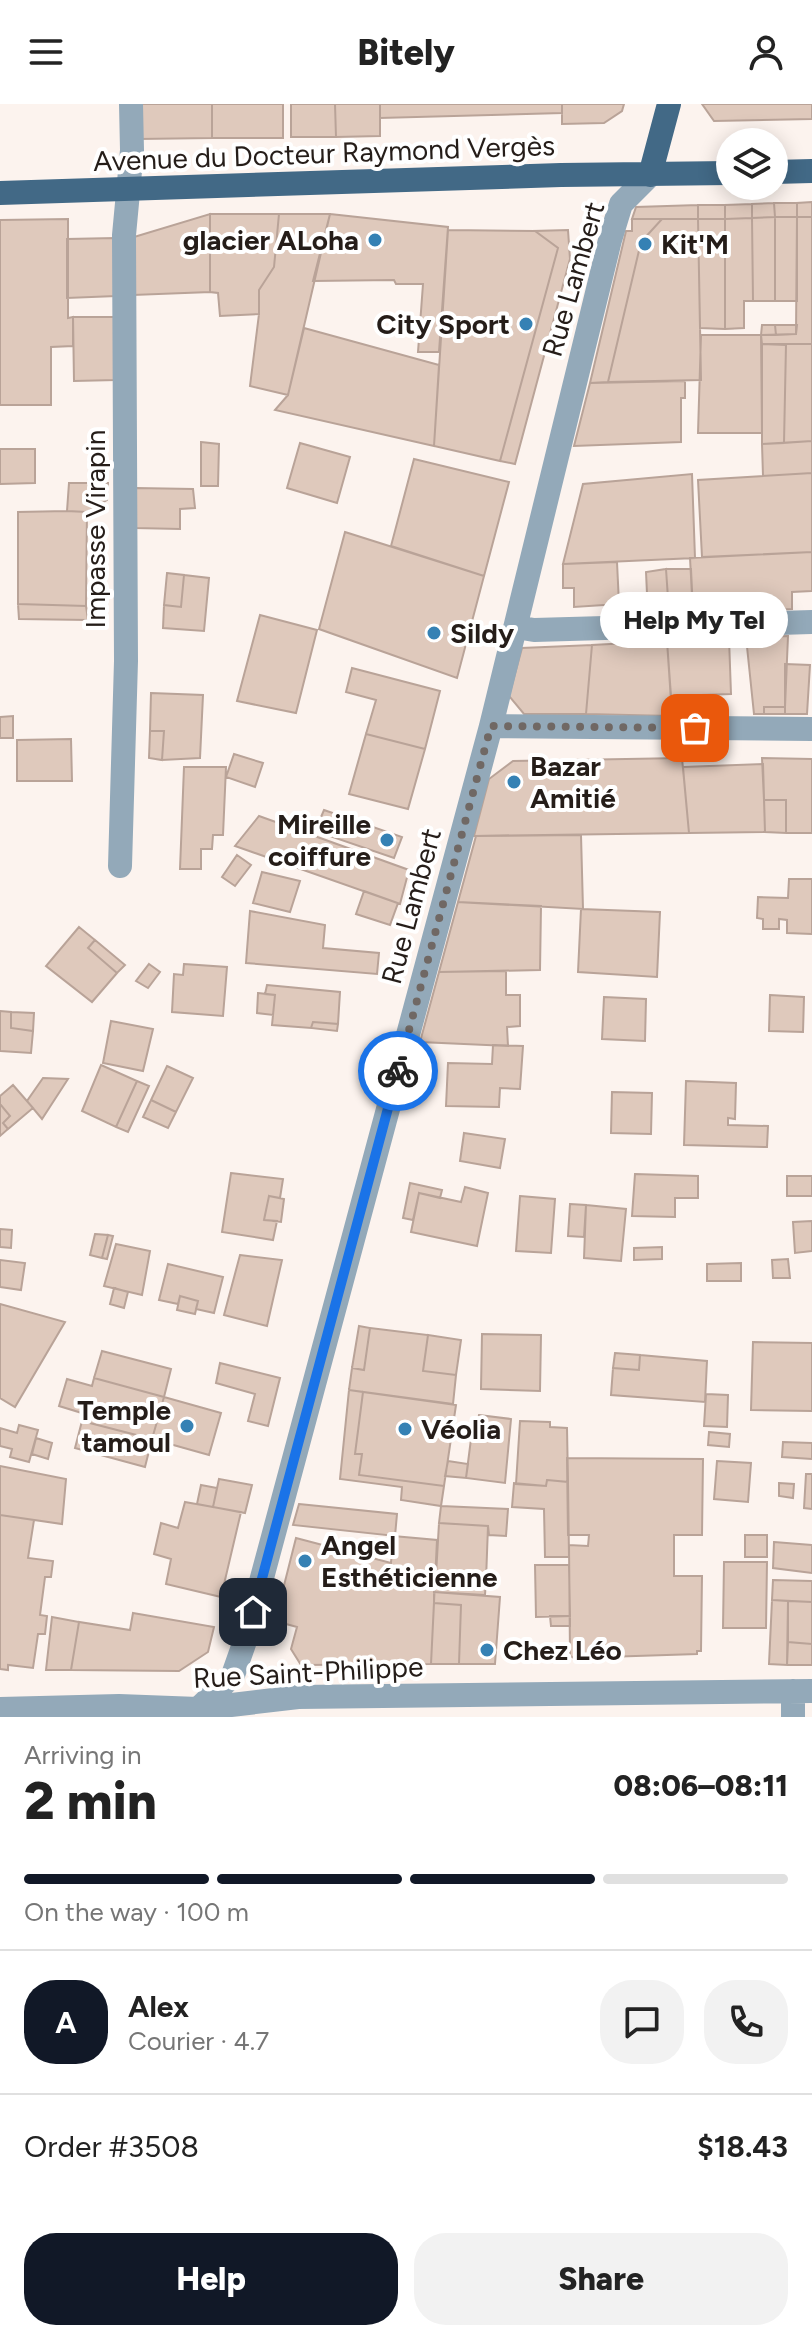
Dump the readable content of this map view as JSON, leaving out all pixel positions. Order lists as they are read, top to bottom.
{
  "streets": {
    "main road": ["Avenue du Docteur Raymond Vergès"],
    "street": ["Rue Lambert", "Impasse Virapin", "Rue Saint-Philippe"]
  },
  "crossings": [
    ["Avenue du Docteur Raymond Vergès", "Rue Lambert"],
    ["Avenue du Docteur Raymond Vergès", "Impasse Virapin"],
    ["Rue Lambert", "Rue Saint-Philippe"]
  ],
  "places": [
    "glacier ALoha",
    "Kit'M",
    "City Sport",
    "Sildy",
    "Help My Tel",
    "Bazar Amitié",
    "Mireille coiffure",
    "Temple tamoul",
    "Véolia",
    "Angel Esthéticienne",
    "Chez Léo"
  ],
  "page": {
    "header": "Bitely",
    "bubble": "Help My Tel",
    "heading": ["2 min", "Arriving in", "08:06–08:11"],
    "panel": [
      "Alex",
      "Courier · 4.7",
      "Order #3508",
      "$18.43"
    ],
    "bar": "On the way · 100 m",
    "round": "A",
    "buttons": ["Help", "Share"]
  }
}
